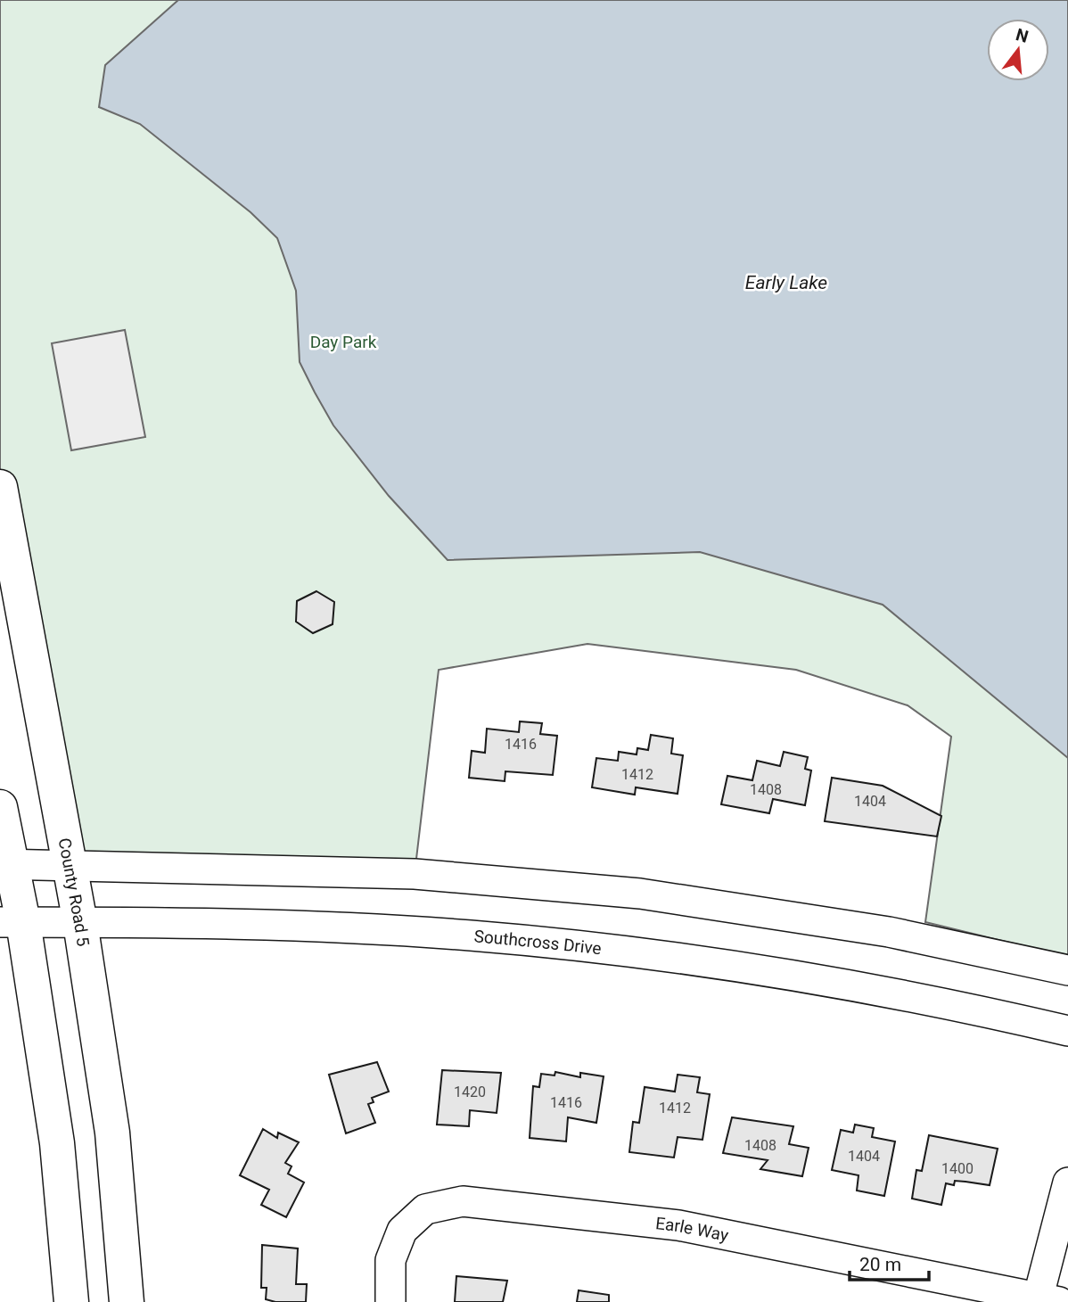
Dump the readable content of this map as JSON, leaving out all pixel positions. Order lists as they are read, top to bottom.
{
  "streets": {
    "main road": ["County Road 5"],
    "street": ["Southcross Drive", "Earle Way"]
  },
  "crossings": [
    ["County Road 5", "Southcross Drive"]
  ],
  "water": ["Early Lake"],
  "parks": ["Day Park"],
  "house_numbers": [
    "1416",
    "1412",
    "1408",
    "1404",
    "1420",
    "1416",
    "1412",
    "1408",
    "1404",
    "1400"
  ],
  "scale_bar": "20 m",
  "north": "top"
}
